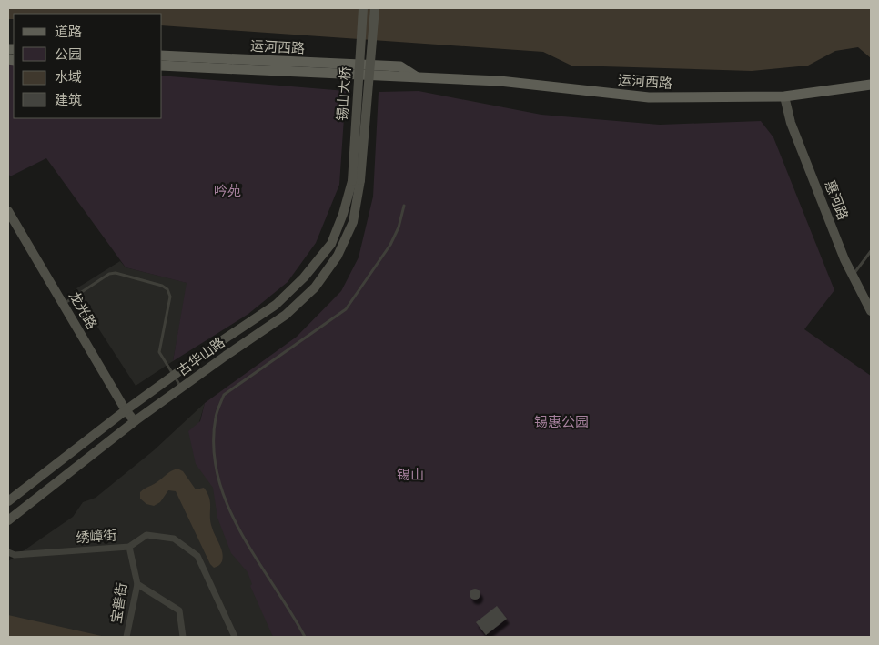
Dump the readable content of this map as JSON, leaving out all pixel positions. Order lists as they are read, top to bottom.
{
  "streets": {
    "main road": [
      "运河西路",
      "锡山大桥",
      "惠河路",
      "龙光路",
      "古华山路"
    ],
    "street": ["绣嶂街", "宝善街"]
  },
  "crossings": [
    ["运河西路", "惠河路"],
    ["锡山大桥", "古华山路"],
    ["龙光路", "古华山路"],
    ["绣嶂街", "宝善街"]
  ],
  "parks": ["吟苑", "锡惠公园", "锡山"],
  "legend": [
    "道路",
    "公园",
    "水域",
    "建筑"
  ]
}
